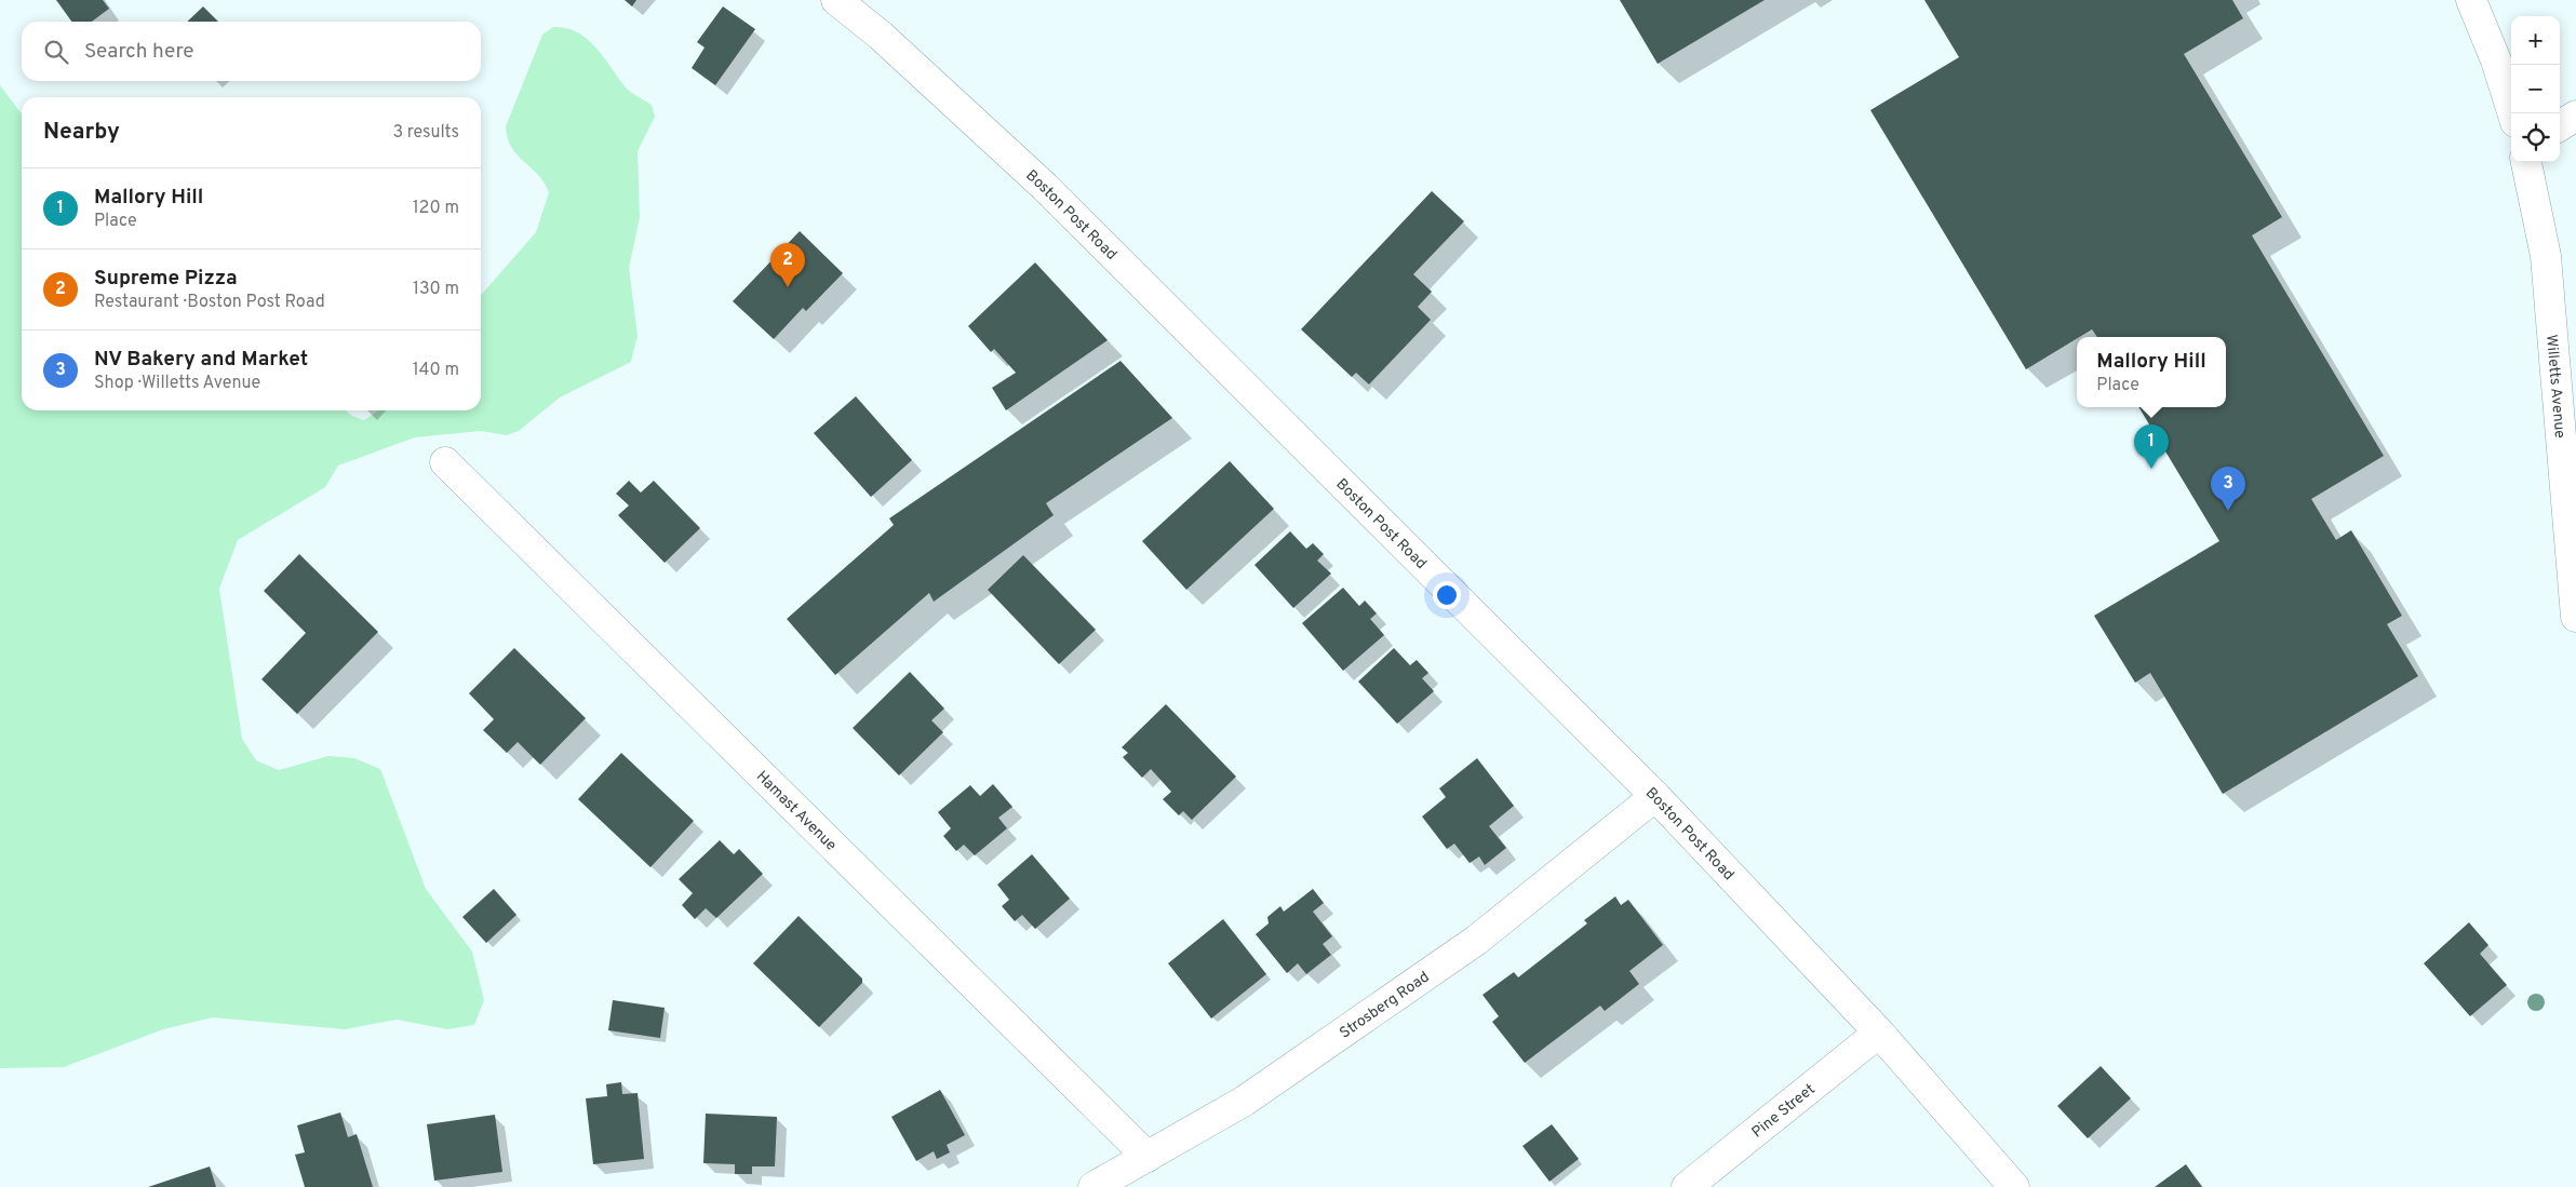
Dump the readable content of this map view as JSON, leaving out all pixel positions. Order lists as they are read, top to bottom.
{
  "streets": {
    "street": [
      "Boston Post Road",
      "Willetts Avenue",
      "Hamast Avenue",
      "Strosberg Road",
      "Pine Street"
    ]
  },
  "crossings": [
    ["Boston Post Road", "Strosberg Road"],
    ["Boston Post Road", "Pine Street"],
    ["Hamast Avenue", "Strosberg Road"]
  ],
  "page": {
    "map_buttons": ["+", "−"],
    "search": "Search here",
    "heading": ["Nearby", "3 results"],
    "list": [
      {
        "mark": "1",
        "name": "Mallory Hill",
        "note": "Place",
        "value": "120 m"
      },
      {
        "mark": "2",
        "name": "Supreme Pizza",
        "note": "Restaurant · Boston Post Road",
        "value": "130 m"
      },
      {
        "mark": "3",
        "name": "NV Bakery and Market",
        "note": "Shop · Willetts Avenue",
        "value": "140 m"
      }
    ],
    "pins": ["2", "1", "3"],
    "popup": ["Mallory Hill", "Place"]
  }
}
